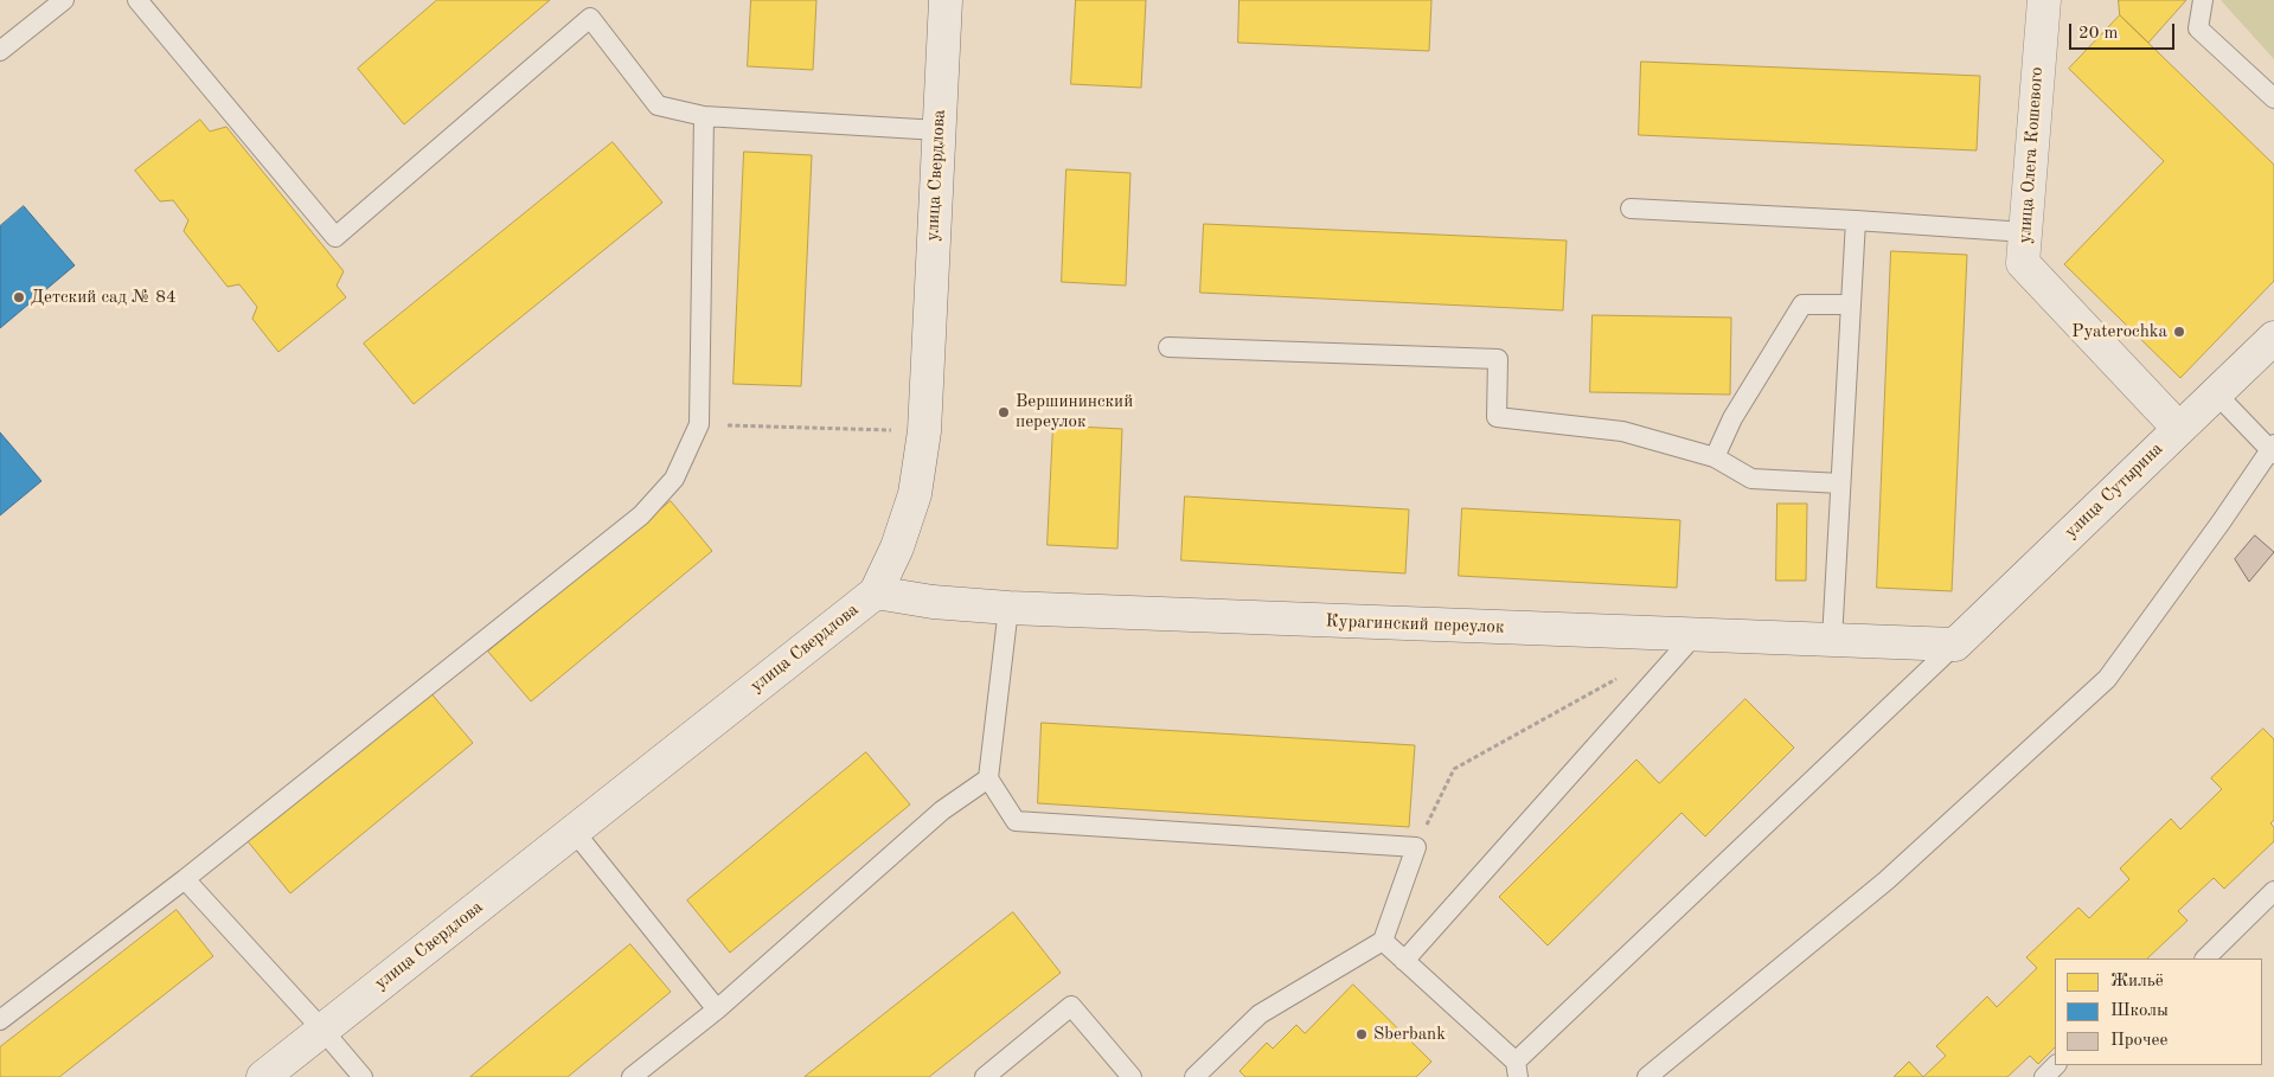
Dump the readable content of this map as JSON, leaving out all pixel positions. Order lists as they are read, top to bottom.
{
  "streets": {
    "street": [
      "улица Олега Кошевого",
      "улица Свердлова",
      "улица Сутырина",
      "Курагинский переулок"
    ]
  },
  "crossings": [
    ["улица Олега Кошевого", "улица Сутырина"],
    ["улица Свердлова", "Курагинский переулок"],
    ["улица Сутырина", "Курагинский переулок"]
  ],
  "places": [
    "Детский сад № 84",
    "Pyaterochka",
    "Вершининский переулок",
    "Sberbank"
  ],
  "legend": ["Жильё", "Школы", "Прочее"],
  "scale_bar": "20 m"
}
